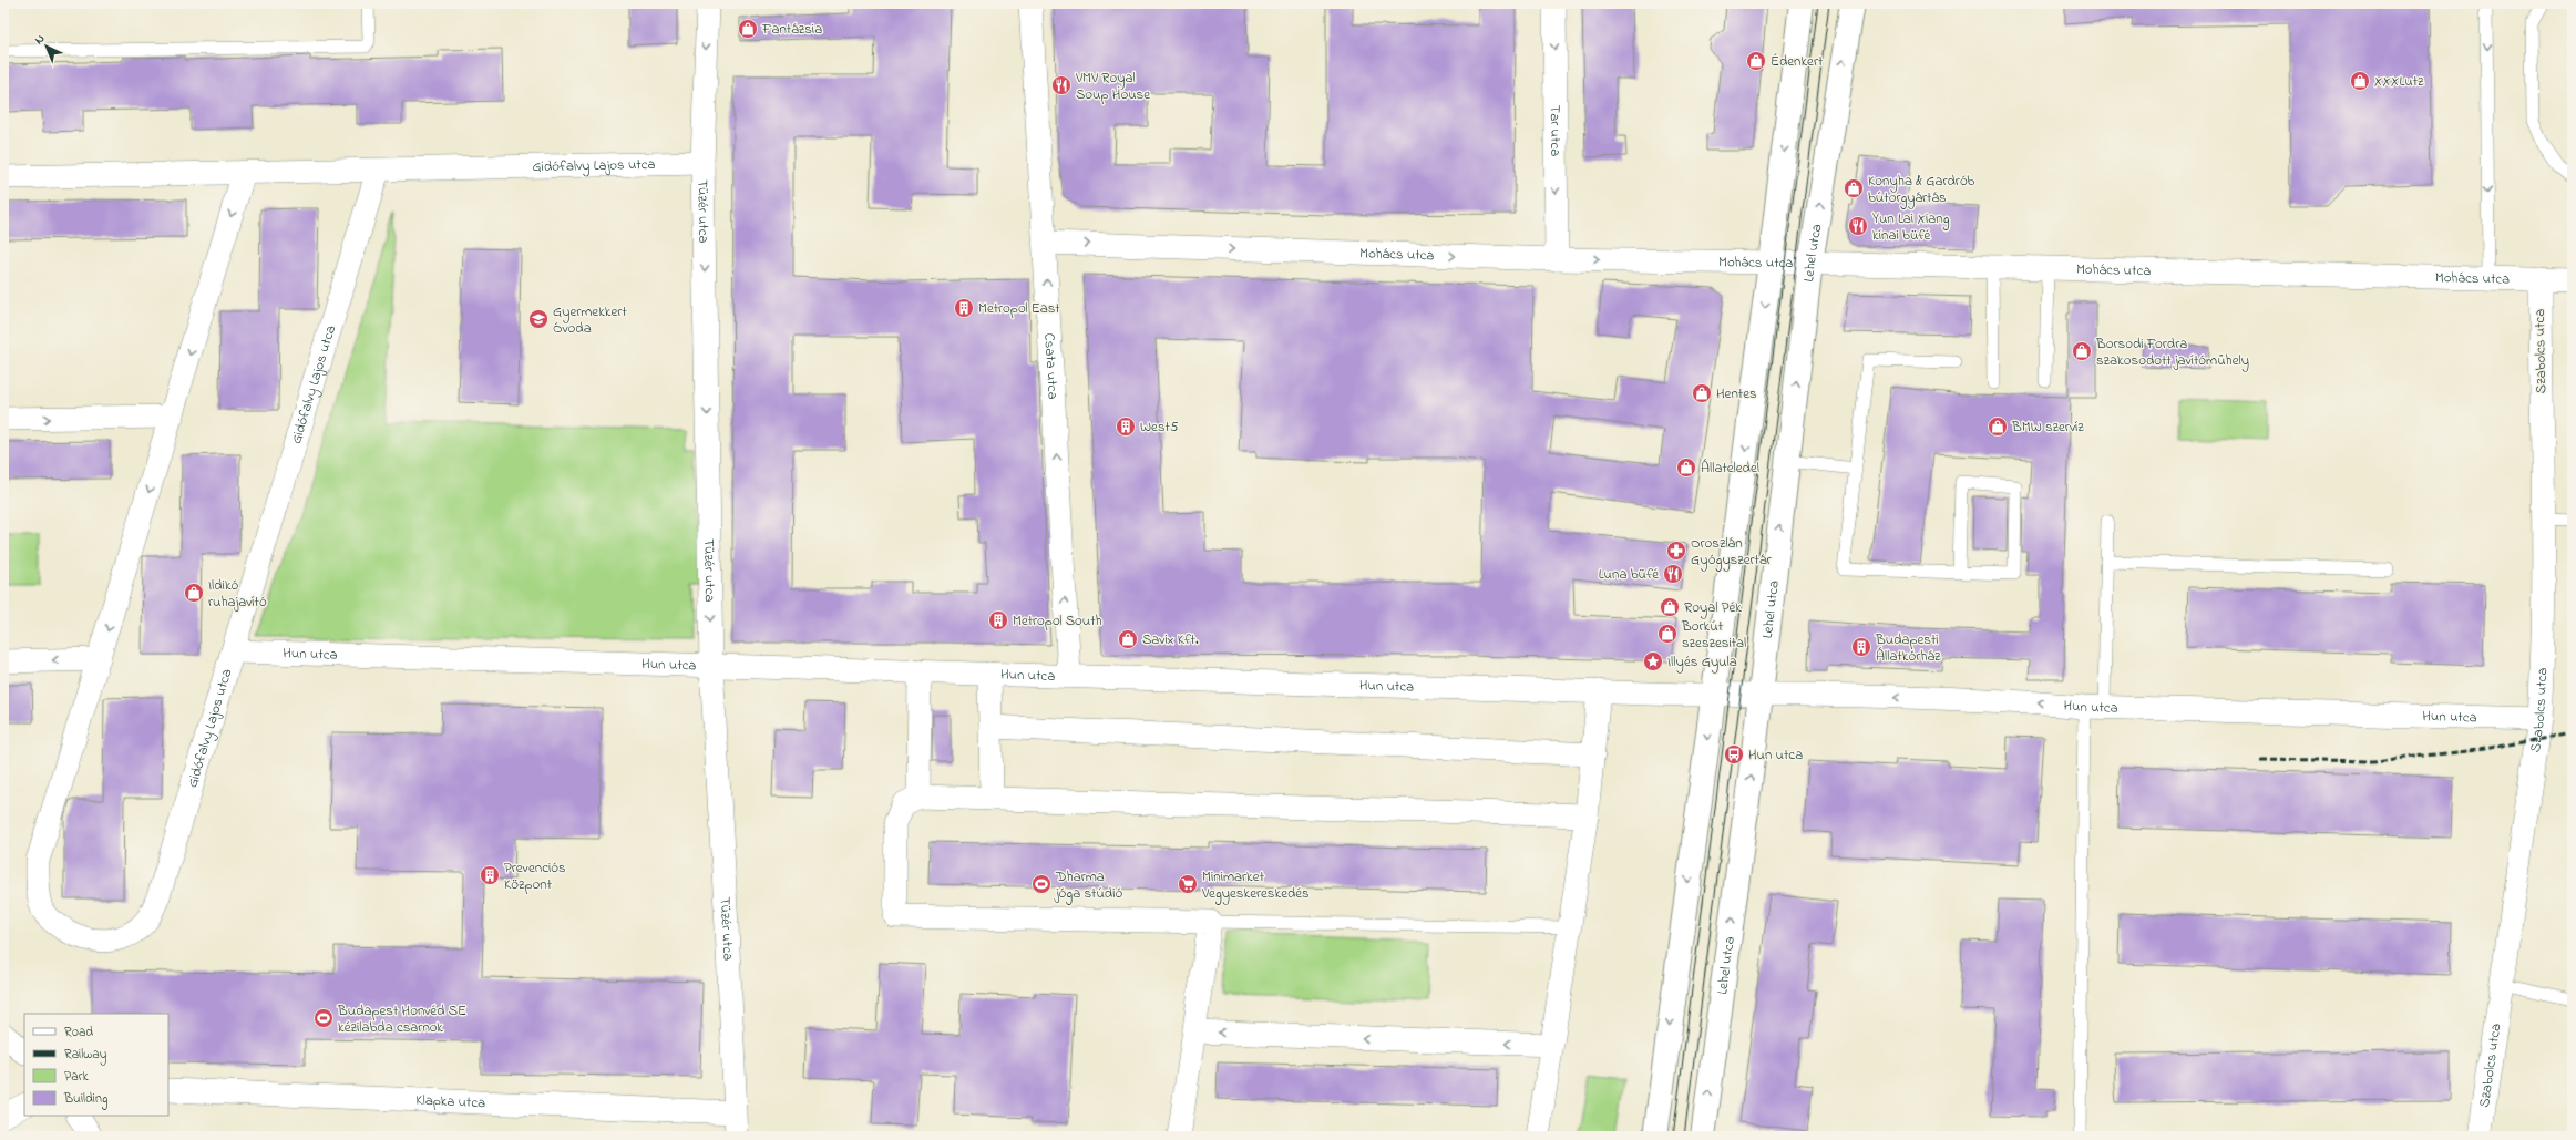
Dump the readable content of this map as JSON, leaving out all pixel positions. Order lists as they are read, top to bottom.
{
  "streets": {
    "main road": ["Lehel utca"],
    "street": [
      "Tar utca",
      "Gidófalvy Lajos utca",
      "Tüzér utca",
      "Mohács utca",
      "Szabolcs utca",
      "Csata utca",
      "Hun utca",
      "Klapka utca"
    ]
  },
  "crossings": [
    ["Tar utca", "Mohács utca"],
    ["Gidófalvy Lajos utca", "Tüzér utca"],
    ["Gidófalvy Lajos utca", "Hun utca"],
    ["Tüzér utca", "Hun utca"],
    ["Tüzér utca", "Klapka utca"],
    ["Lehel utca", "Mohács utca"],
    ["Lehel utca", "Hun utca"],
    ["Mohács utca", "Szabolcs utca"],
    ["Mohács utca", "Csata utca"],
    ["Szabolcs utca", "Hun utca"],
    ["Csata utca", "Hun utca"]
  ],
  "one_way": [
    "Tar utca",
    "Tüzér utca",
    "Mohács utca",
    "Csata utca"
  ],
  "places": {
    "shop": [
      "Fantázsia",
      "Édenkert",
      "XXXLutz",
      "Konyha & Gardrób bútorgyártás",
      "Borsodi Fordra szakosodott javítóműhely",
      "Hentes",
      "BMW szervíz",
      "Állateledel",
      "Ildikó ruhajavító",
      "Royal Pék",
      "Borkút szeszesital",
      "Savix Kft."
    ],
    "restaurant": ["VMV Royal Soup House", "Yun Lai Xiang kínai büfé", "Luna büfé"],
    "building": [
      "Metropol East",
      "West5",
      "Metropol South",
      "Budapesti Állatkórház",
      "Prevenciós Központ"
    ],
    "school or university": ["Gyermekkert Óvoda"],
    "pharmacy": ["Oroszlán Gyógyszertár"],
    "place": ["Illyés Gyula"],
    "bus stop": ["Hun utca"],
    "sports": ["Dharma jóga stúdió", "Budapest Honvéd SE kézilabda csarnok"],
    "supermarket": ["Minimarket Vegyeskereskedés"]
  },
  "legend": [
    "Road",
    "Railway",
    "Park",
    "Building"
  ],
  "north": "top left"
}
